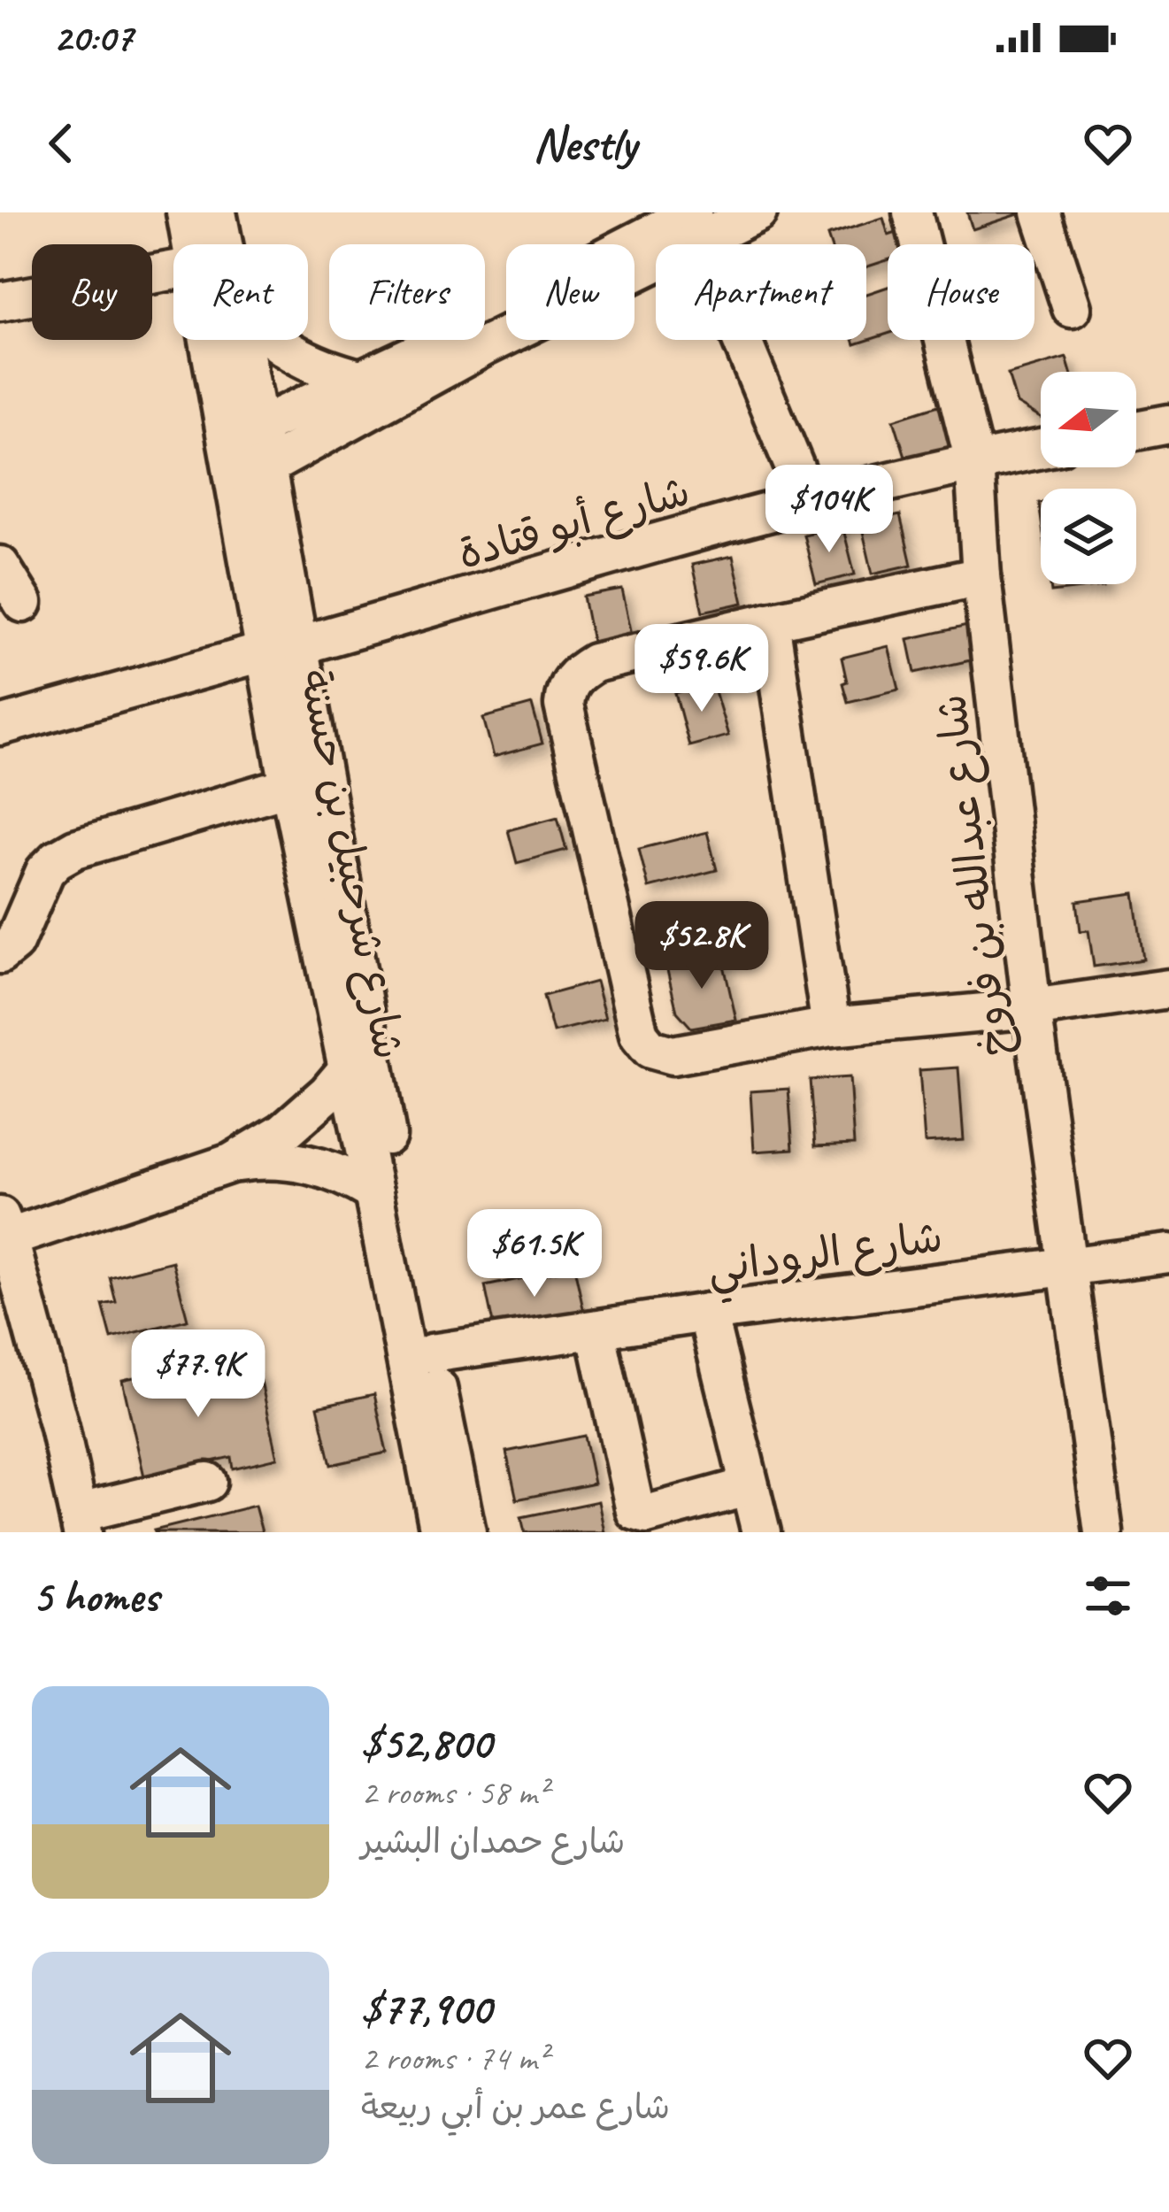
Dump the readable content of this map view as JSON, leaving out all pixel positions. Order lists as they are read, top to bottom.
{
  "streets": {
    "street": [
      "شارع أبو قتادة",
      "شارع شرحبيل بن حسنة",
      "شارع عبدالله بن فروخ",
      "شارع الروداني"
    ]
  },
  "crossings": [
    ["شارع أبو قتادة", "شارع شرحبيل بن حسنة"],
    ["شارع أبو قتادة", "شارع عبدالله بن فروخ"],
    ["شارع شرحبيل بن حسنة", "شارع الروداني"],
    ["شارع عبدالله بن فروخ", "شارع الروداني"]
  ],
  "north": "left",
  "page": {
    "status": "20:07",
    "header": "Nestly",
    "chip": [
      "Buy",
      "Rent",
      "Filters",
      "New",
      "Apartment",
      "House"
    ],
    "price": [
      "$104K",
      "$59.6K",
      "$52.8K",
      "$61.5K",
      "$77.9K"
    ],
    "heading": "5 homes",
    "list": [
      {
        "name": "$52,800",
        "note": "2 rooms · 58 m² · شارع حمدان البشير"
      },
      {
        "name": "$77,900",
        "note": "2 rooms · 74 m² · شارع عمر بن أبي ربيعة"
      }
    ]
  }
}
